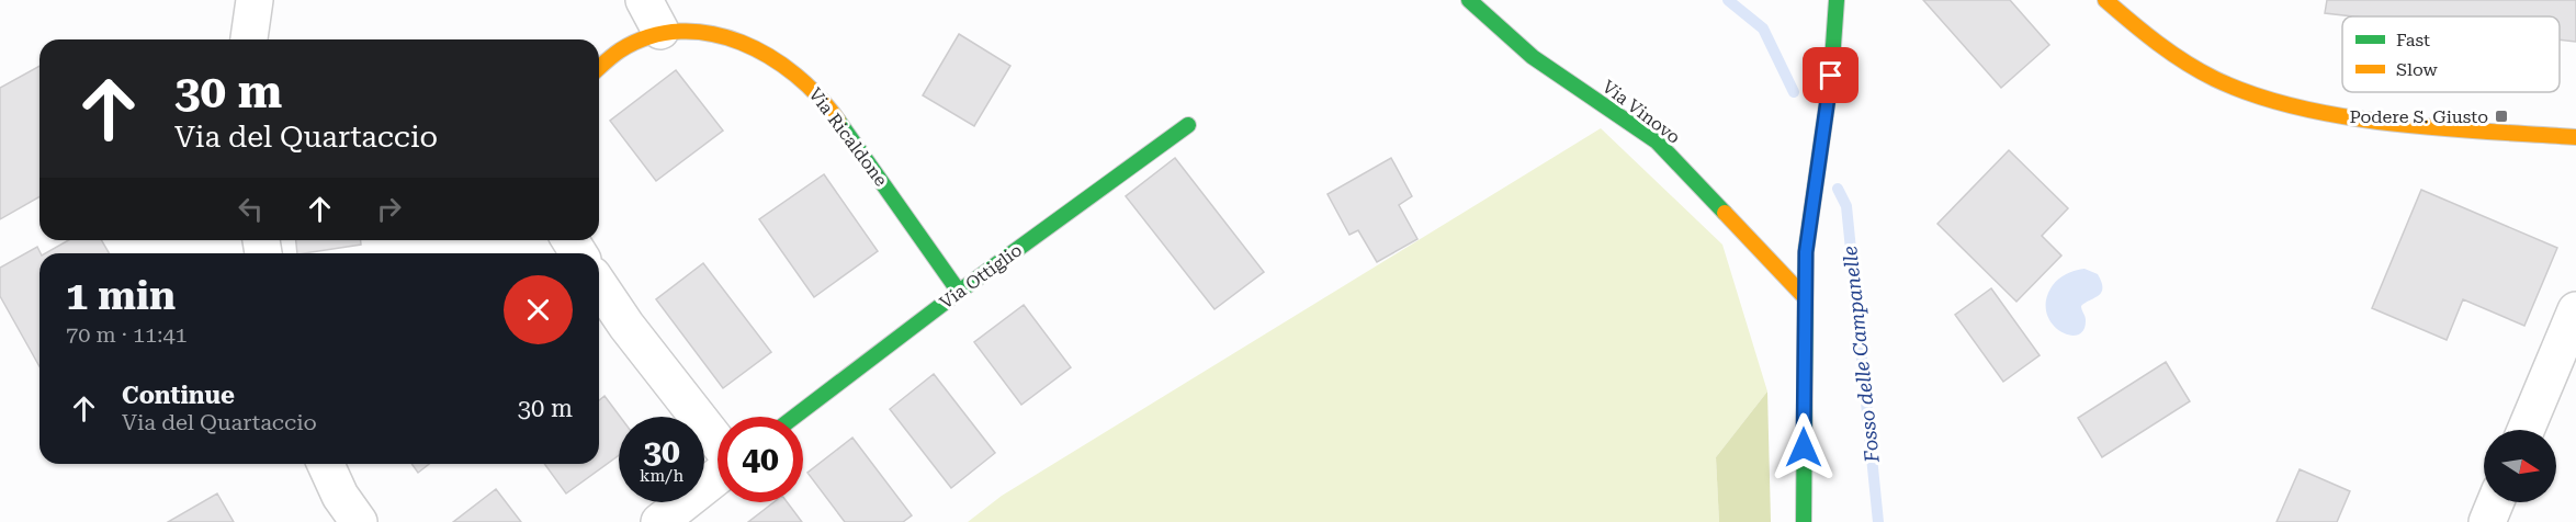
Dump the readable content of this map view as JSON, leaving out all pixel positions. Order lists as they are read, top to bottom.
{
  "streets": {
    "street": ["Via Vinovo", "Via Ricaldone", "Via Ottiglio"]
  },
  "crossings": [
    ["Via Ricaldone", "Via Ottiglio"]
  ],
  "water": ["Fosso delle Campanelle"],
  "places": {
    "transit": ["Podere S. Giusto"]
  },
  "legend": ["Fast", "Slow"],
  "north": "right",
  "page": {
    "turn": ["30 m", "Via del Quartaccio"],
    "heading": ["1 min", "70 m · 11:41"],
    "list": [
      {
        "name": "Continue",
        "note": "Via del Quartaccio",
        "value": "30 m"
      }
    ],
    "speed": "30 km/h",
    "limit": "40"
  }
}
